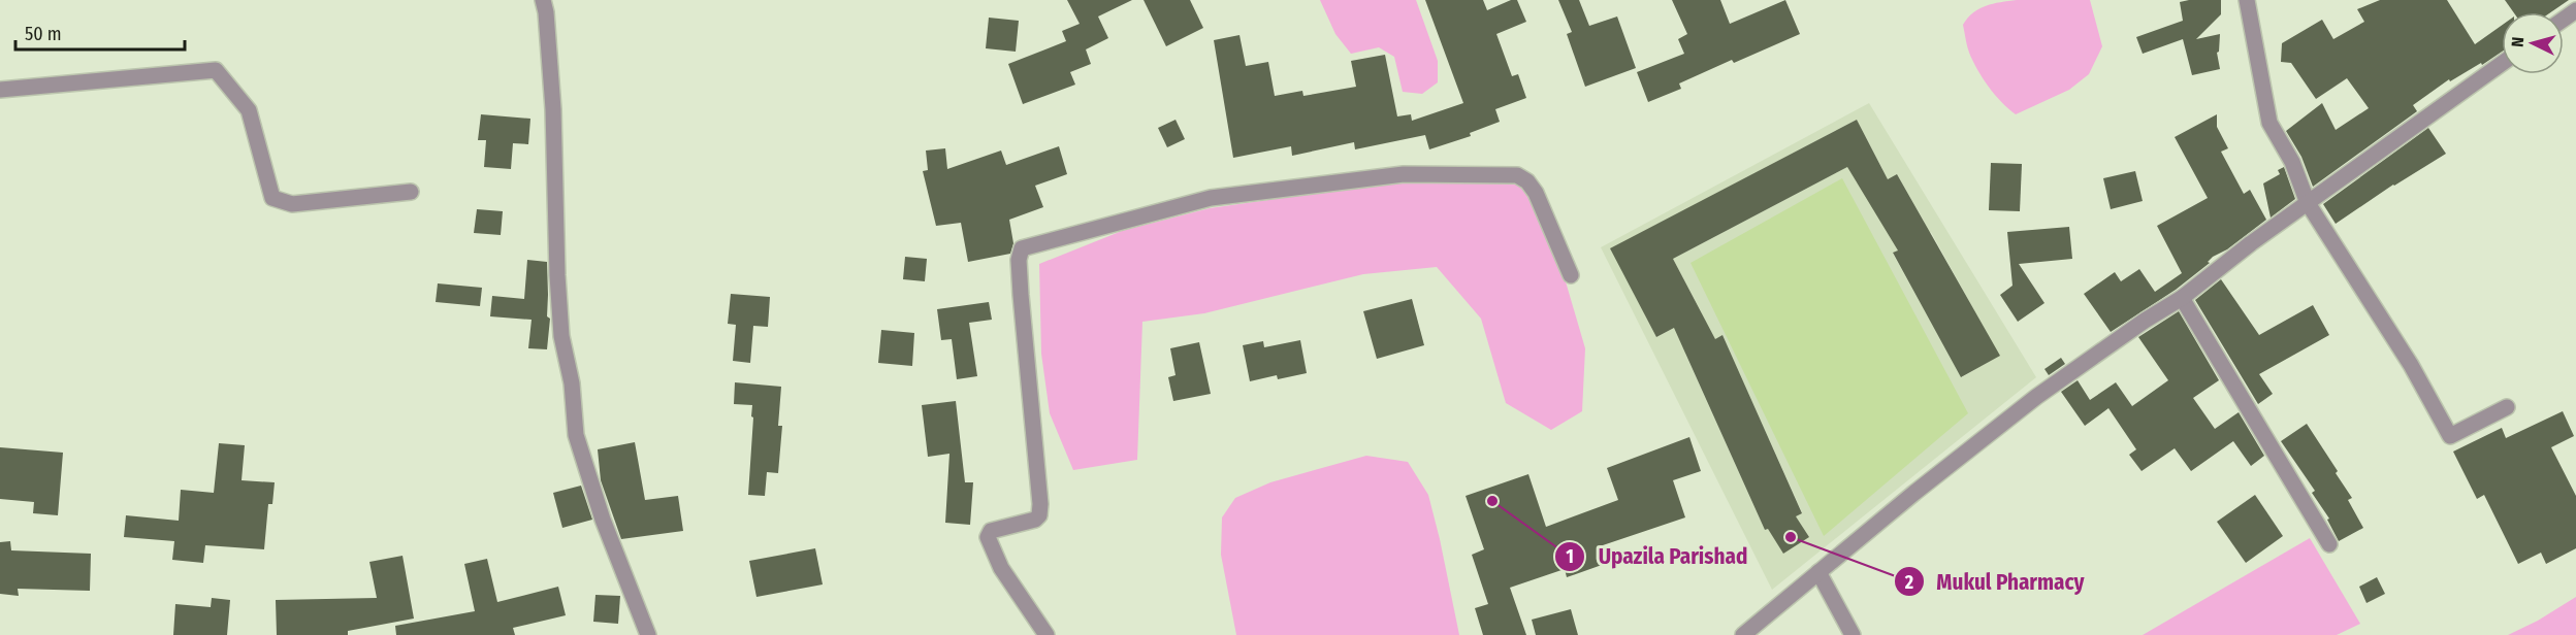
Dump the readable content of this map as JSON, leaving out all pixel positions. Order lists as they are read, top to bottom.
{
  "places": ["Upazila Parishad", "Mukul Pharmacy"],
  "scale_bar": "50 m",
  "north": "left"
}
